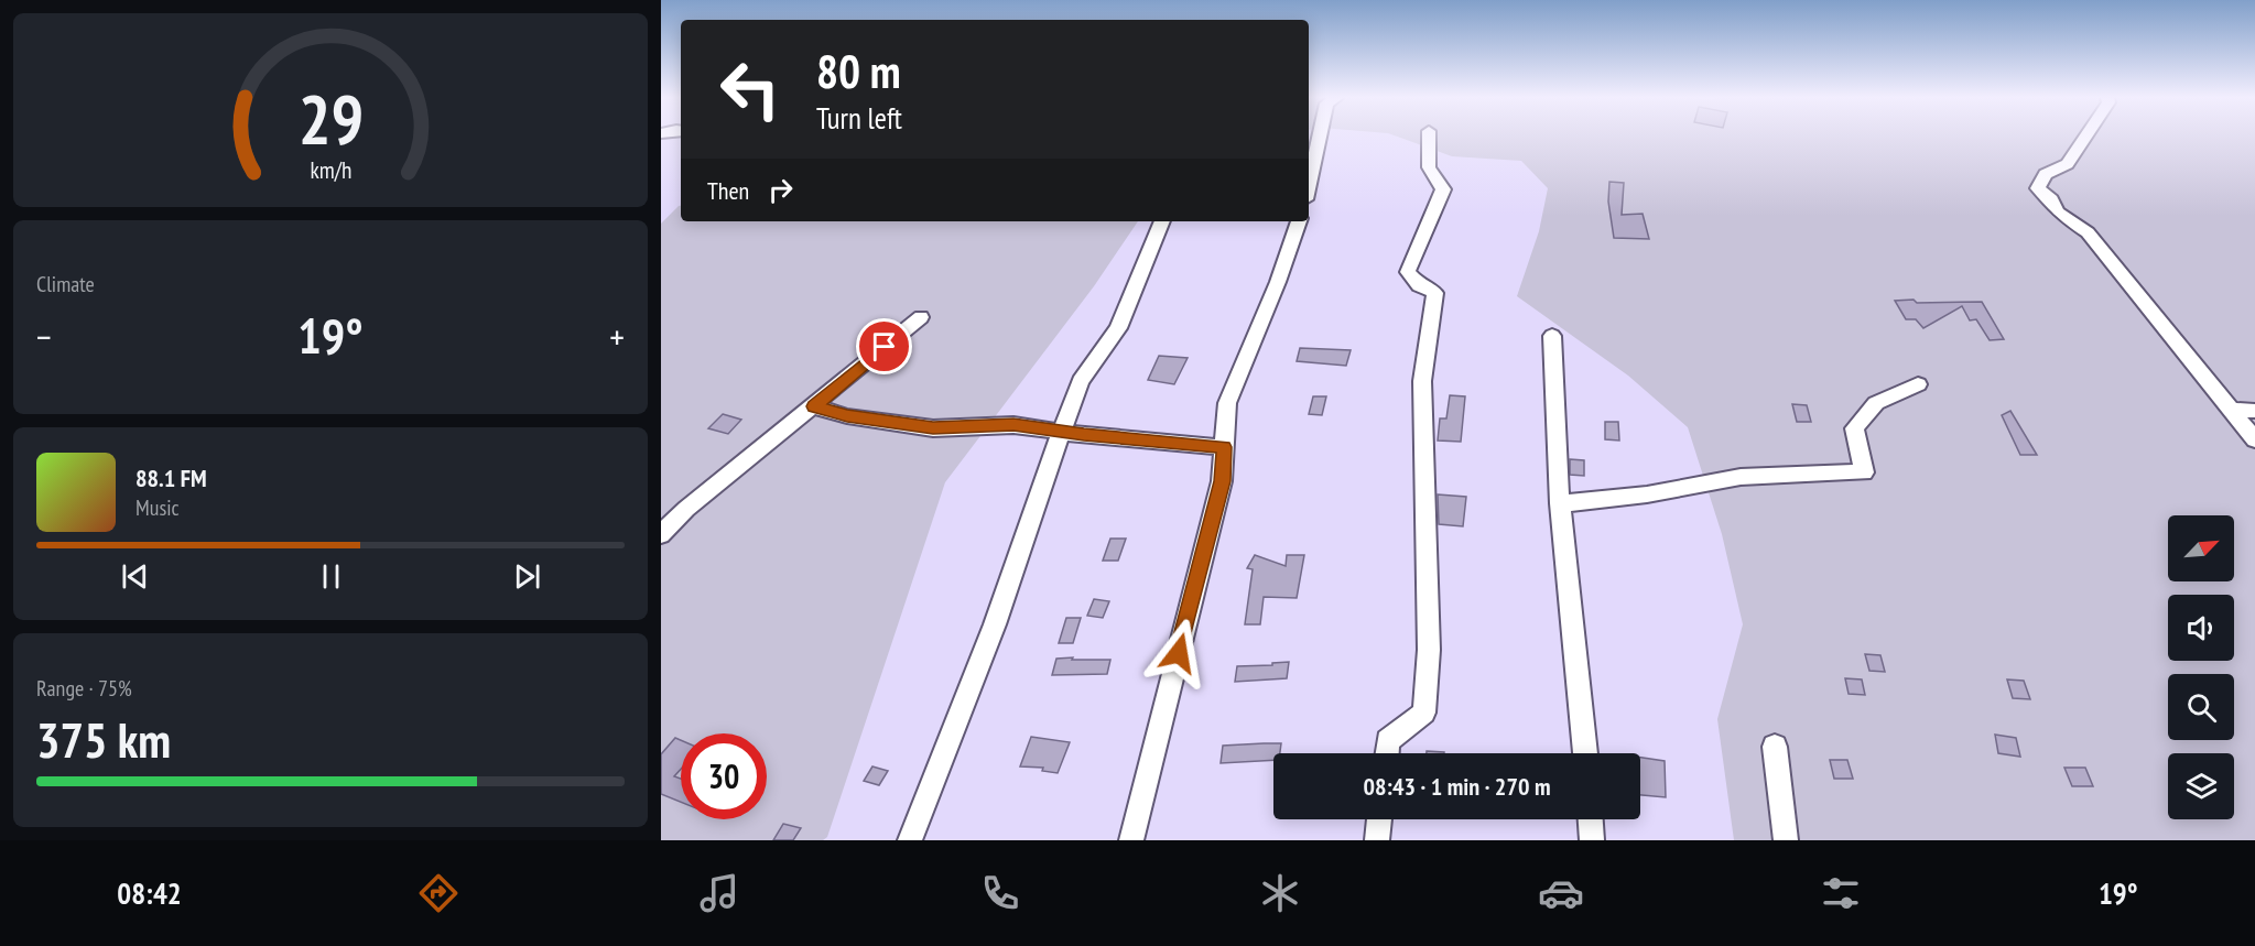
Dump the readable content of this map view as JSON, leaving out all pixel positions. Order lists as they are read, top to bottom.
{
  "north": "top right",
  "page": {
    "turn": ["80 m", "Turn left"],
    "then": "Then",
    "tile": [
      "Climate",
      ["Range · 75%", "375 km"]
    ],
    "heat": ["−", "19°", "+"],
    "song": ["88.1 FM", "Music"],
    "limit": "30",
    "trip": "08:43 · 1 min · 270 m",
    "tabs": ["08:42", "19°"],
    "gauge": ["29", "km/h"]
  }
}
